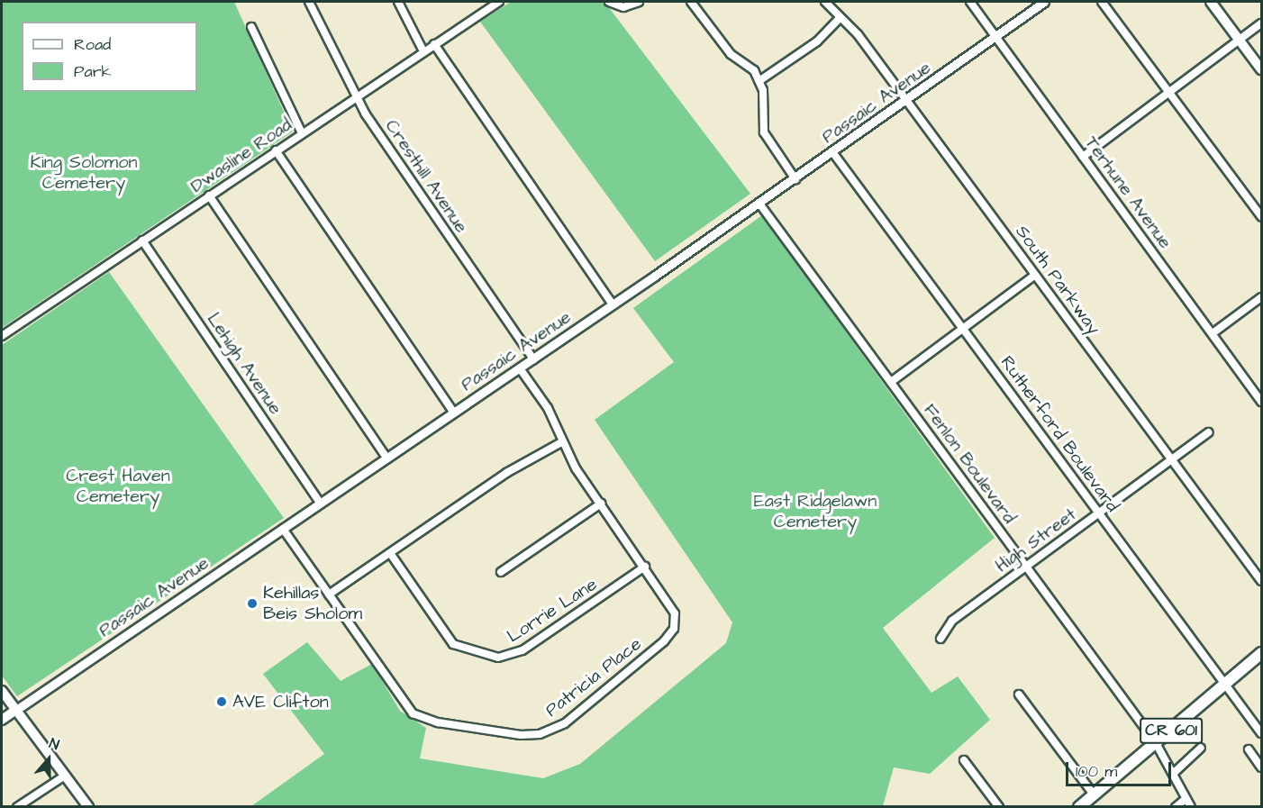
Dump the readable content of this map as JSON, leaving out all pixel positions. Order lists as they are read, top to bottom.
{
  "streets": {
    "main road": ["Passaic Avenue", "CR 601"],
    "street": [
      "Dwasline Road",
      "Cresthill Avenue",
      "Terhune Avenue",
      "South Parkway",
      "Lehigh Avenue",
      "Rutherford Boulevard",
      "Fenlon Boulevard",
      "High Street",
      "Lorrie Lane",
      "Patricia Place"
    ]
  },
  "crossings": [
    ["Passaic Avenue", "Cresthill Avenue"],
    ["Passaic Avenue", "Terhune Avenue"],
    ["Passaic Avenue", "South Parkway"],
    ["Passaic Avenue", "Lehigh Avenue"],
    ["Passaic Avenue", "Rutherford Boulevard"],
    ["Passaic Avenue", "Fenlon Boulevard"],
    ["Passaic Avenue", "Patricia Place"],
    ["Dwasline Road", "Cresthill Avenue"],
    ["Dwasline Road", "Lehigh Avenue"],
    ["South Parkway", "High Street"],
    ["Rutherford Boulevard", "High Street"],
    ["Rutherford Boulevard", "CR 601"],
    ["Fenlon Boulevard", "High Street"],
    ["Fenlon Boulevard", "CR 601"],
    ["Lorrie Lane", "Patricia Place"]
  ],
  "parks": ["King Solomon Cemetery", "Crest Haven Cemetery", "East Ridgelawn Cemetery"],
  "places": ["Kehillas Beis Sholom", "AVE Clifton"],
  "legend": ["Road", "Park"],
  "scale_bar": "100 m",
  "north": "top"
}
